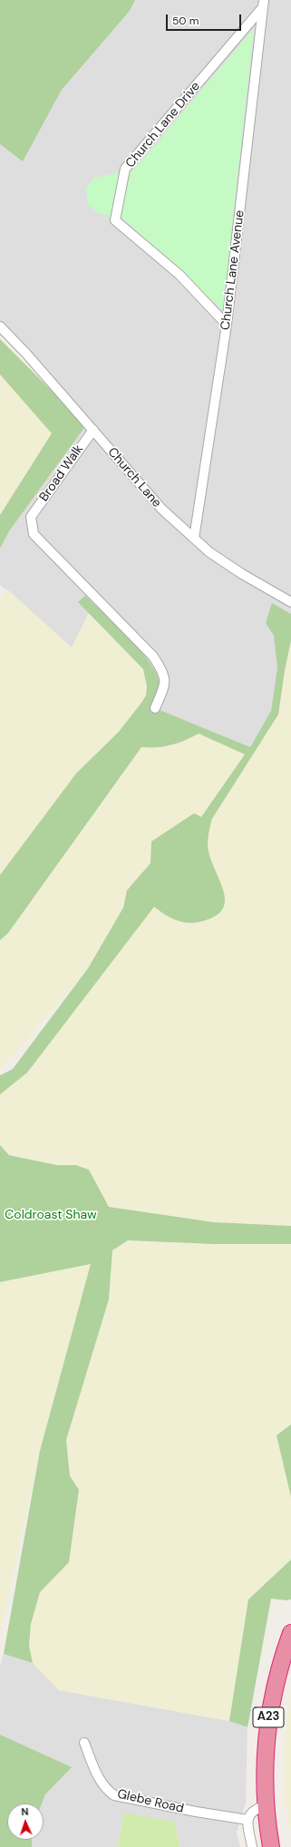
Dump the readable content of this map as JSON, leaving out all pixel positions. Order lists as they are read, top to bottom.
{
  "streets": {
    "highway": ["A23"],
    "street": [
      "Church Lane Drive",
      "Church Lane Avenue",
      "Broad Walk",
      "Church Lane",
      "Glebe Road"
    ]
  },
  "crossings": [
    ["Church Lane Drive", "Church Lane Avenue"],
    ["Church Lane Avenue", "Church Lane"],
    ["Broad Walk", "Church Lane"]
  ],
  "parks": ["Coldroast Shaw"],
  "scale_bar": "50 m",
  "north": "top"
}
